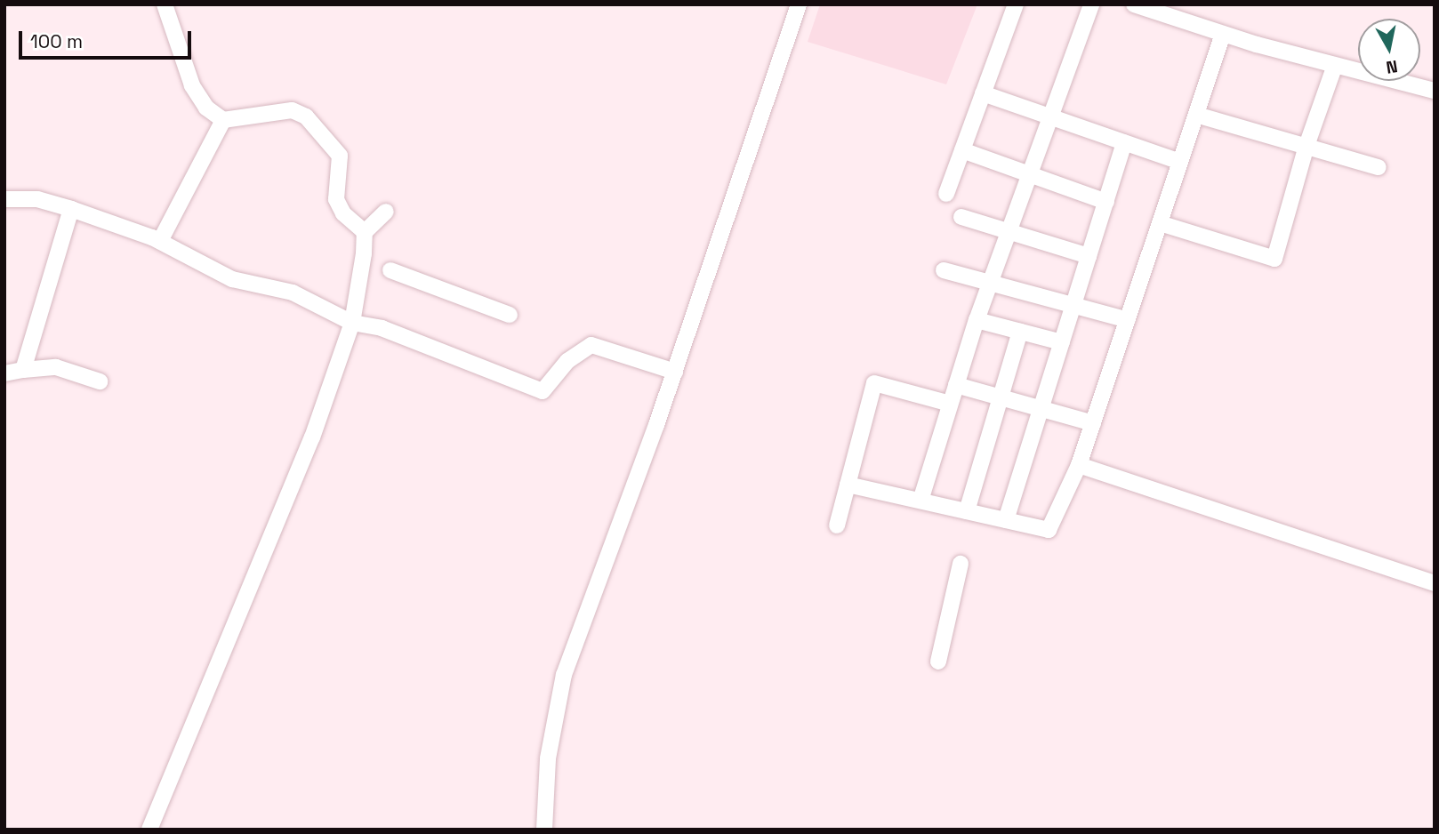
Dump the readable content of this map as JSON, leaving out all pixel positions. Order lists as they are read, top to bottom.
{
  "scale_bar": "100 m",
  "north": "bottom"
}
